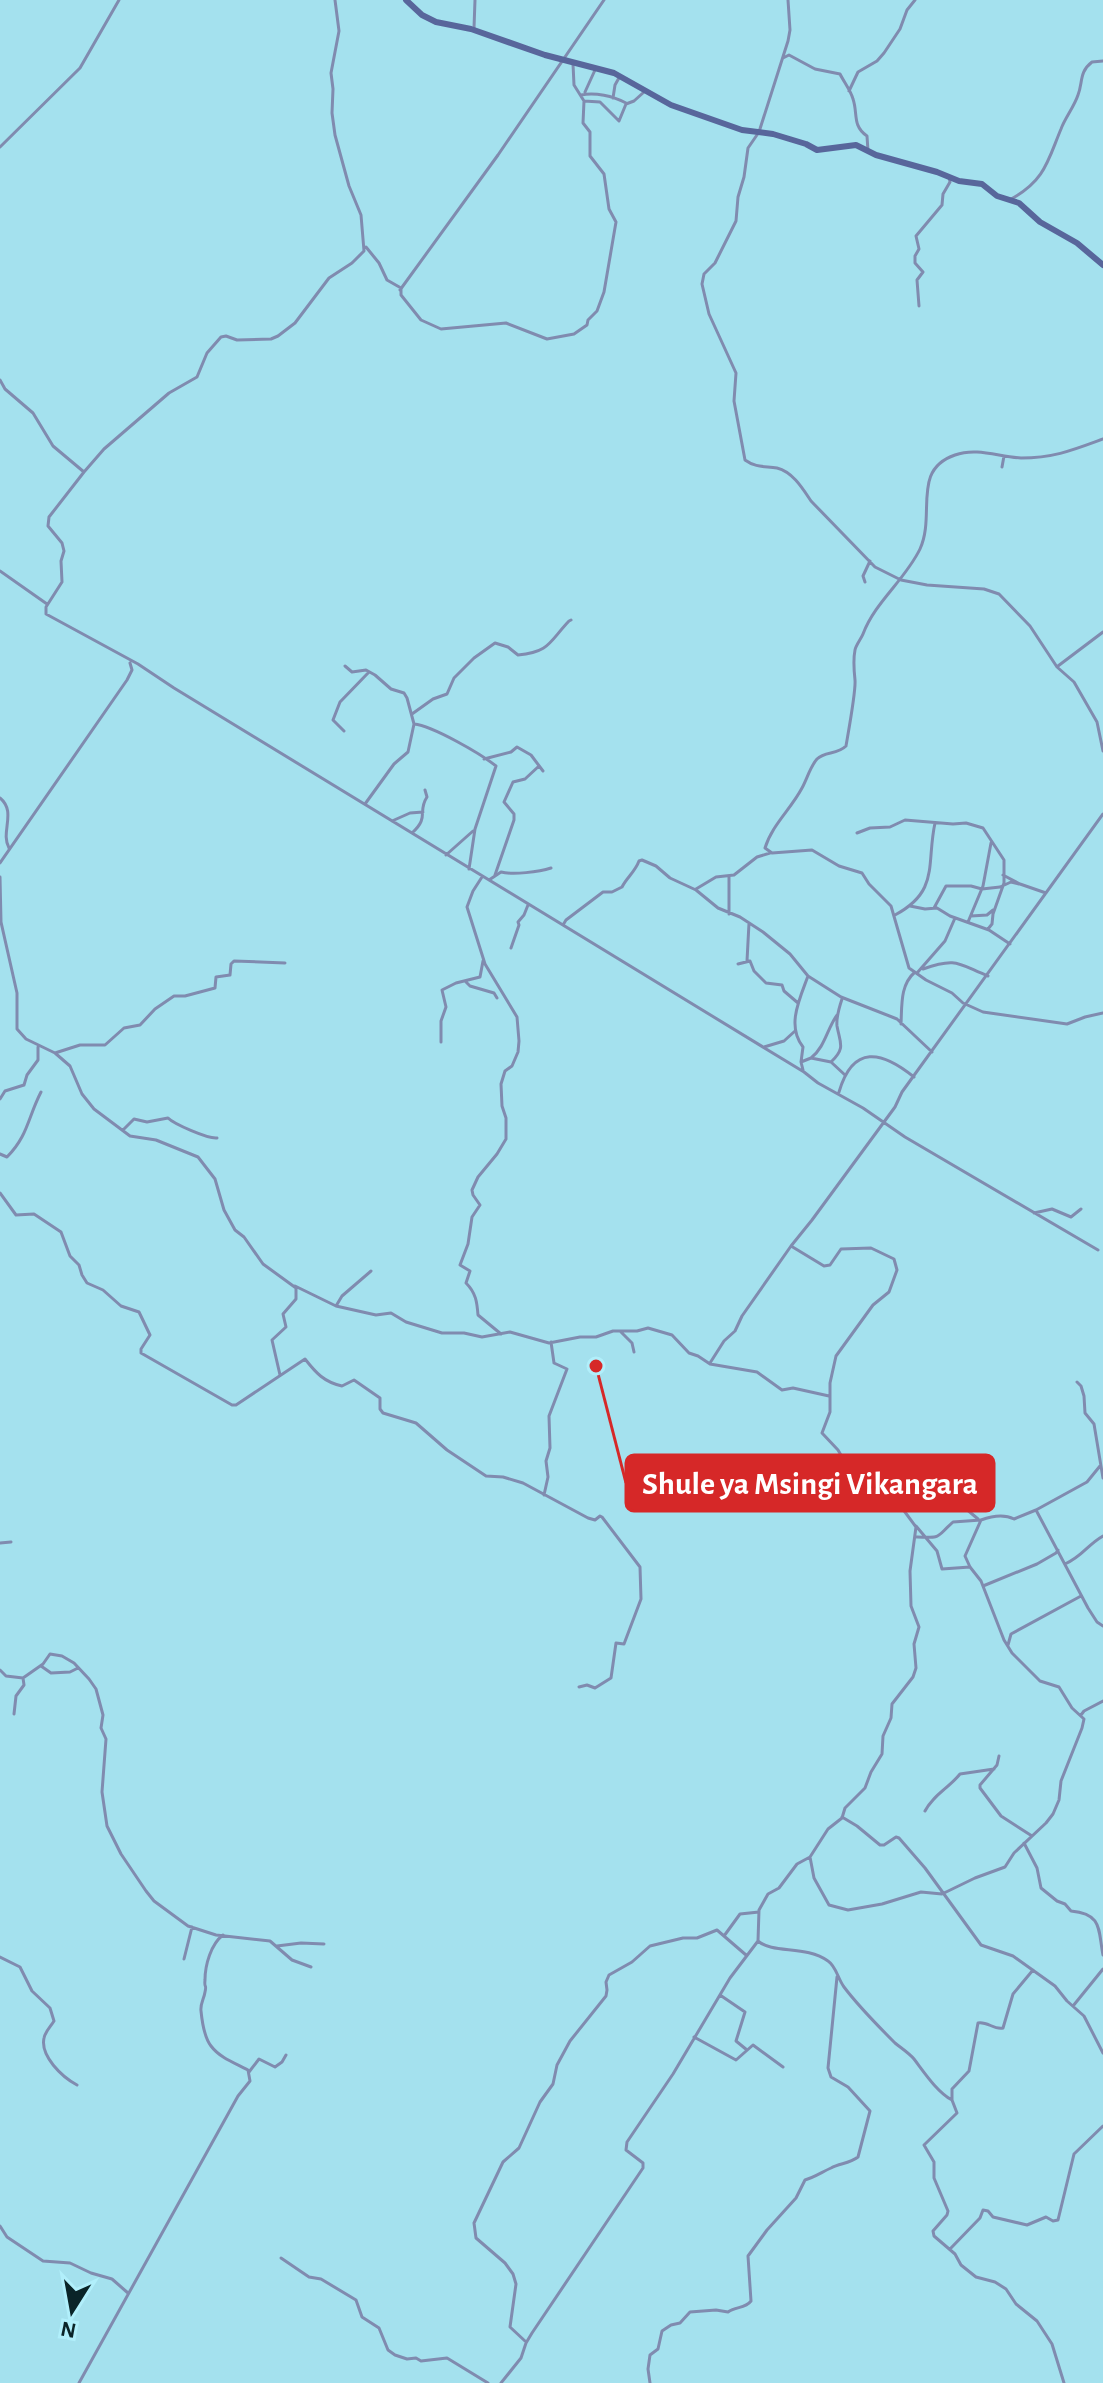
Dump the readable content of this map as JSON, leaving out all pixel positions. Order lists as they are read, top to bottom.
{
  "places": ["Shule ya Msingi Vikangara"],
  "north": "bottom"
}
